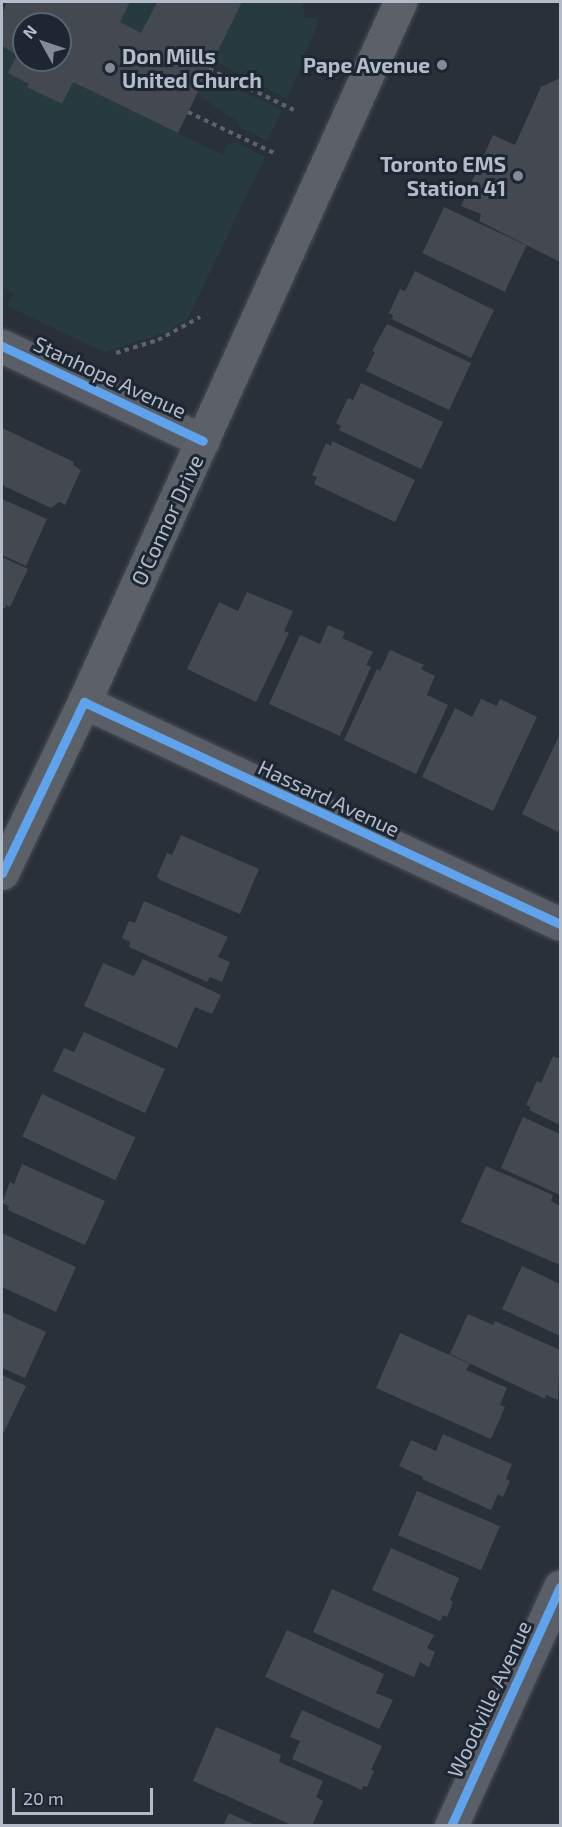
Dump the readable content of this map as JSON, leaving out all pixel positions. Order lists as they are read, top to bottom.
{
  "streets": {
    "main road": ["O'Connor Drive"],
    "street": ["Stanhope Avenue", "Hassard Avenue", "Woodville Avenue"]
  },
  "crossings": [
    ["Stanhope Avenue", "O'Connor Drive"],
    ["O'Connor Drive", "Hassard Avenue"]
  ],
  "places": ["Pape Avenue", "Don Mills United Church", "Toronto EMS Station 41"],
  "scale_bar": "20 m",
  "north": "top left"
}
